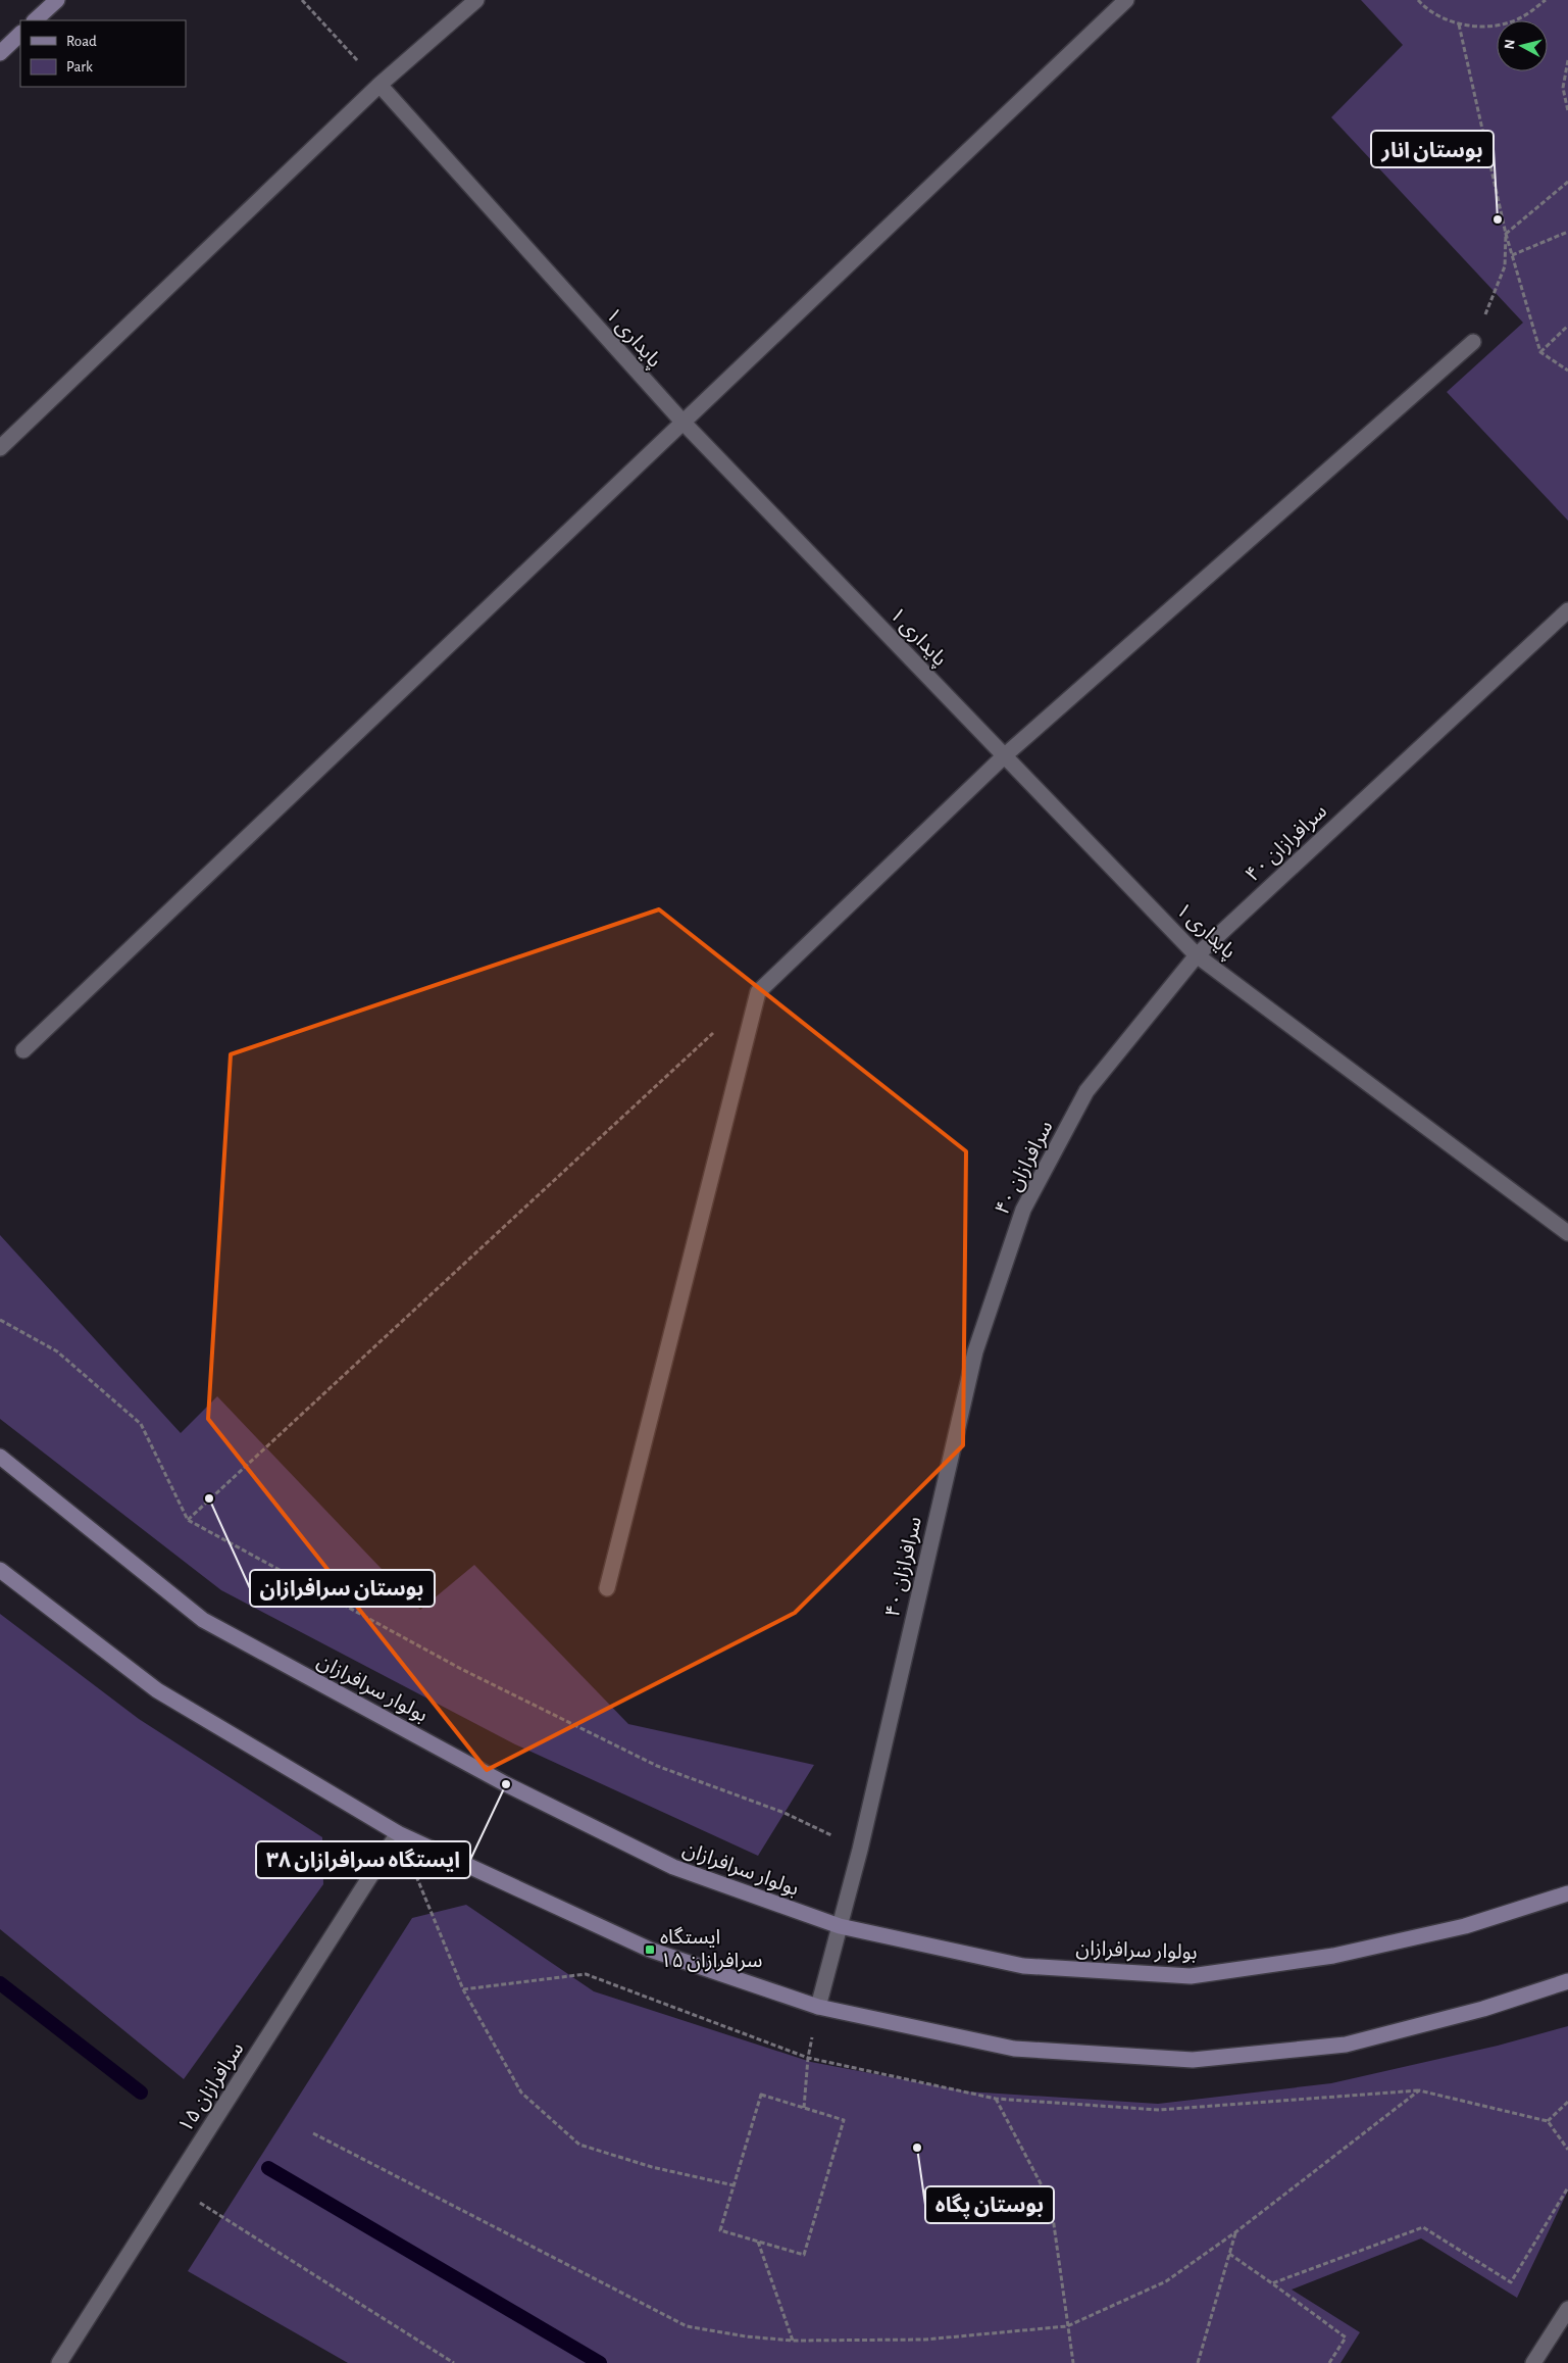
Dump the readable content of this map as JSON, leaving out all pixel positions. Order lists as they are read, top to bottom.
{
  "streets": {
    "main road": ["بولوار سرافرازان"],
    "street": ["پایداری ۱", "سرافرازان ۴۰", "سرافرازان ۱۵"]
  },
  "crossings": [
    ["پایداری ۱", "سرافرازان ۴۰"],
    ["سرافرازان ۴۰", "بولوار سرافرازان"]
  ],
  "places": {
    "other": [
      "بوستان انار",
      "بوستان سرافرازان",
      "ایستگاه سرافرازان ۳۸",
      "بوستان پگاه"
    ],
    "transit": ["ایستگاه سرافرازان ۱۵"]
  },
  "legend": ["Road", "Park"],
  "north": "left"
}
